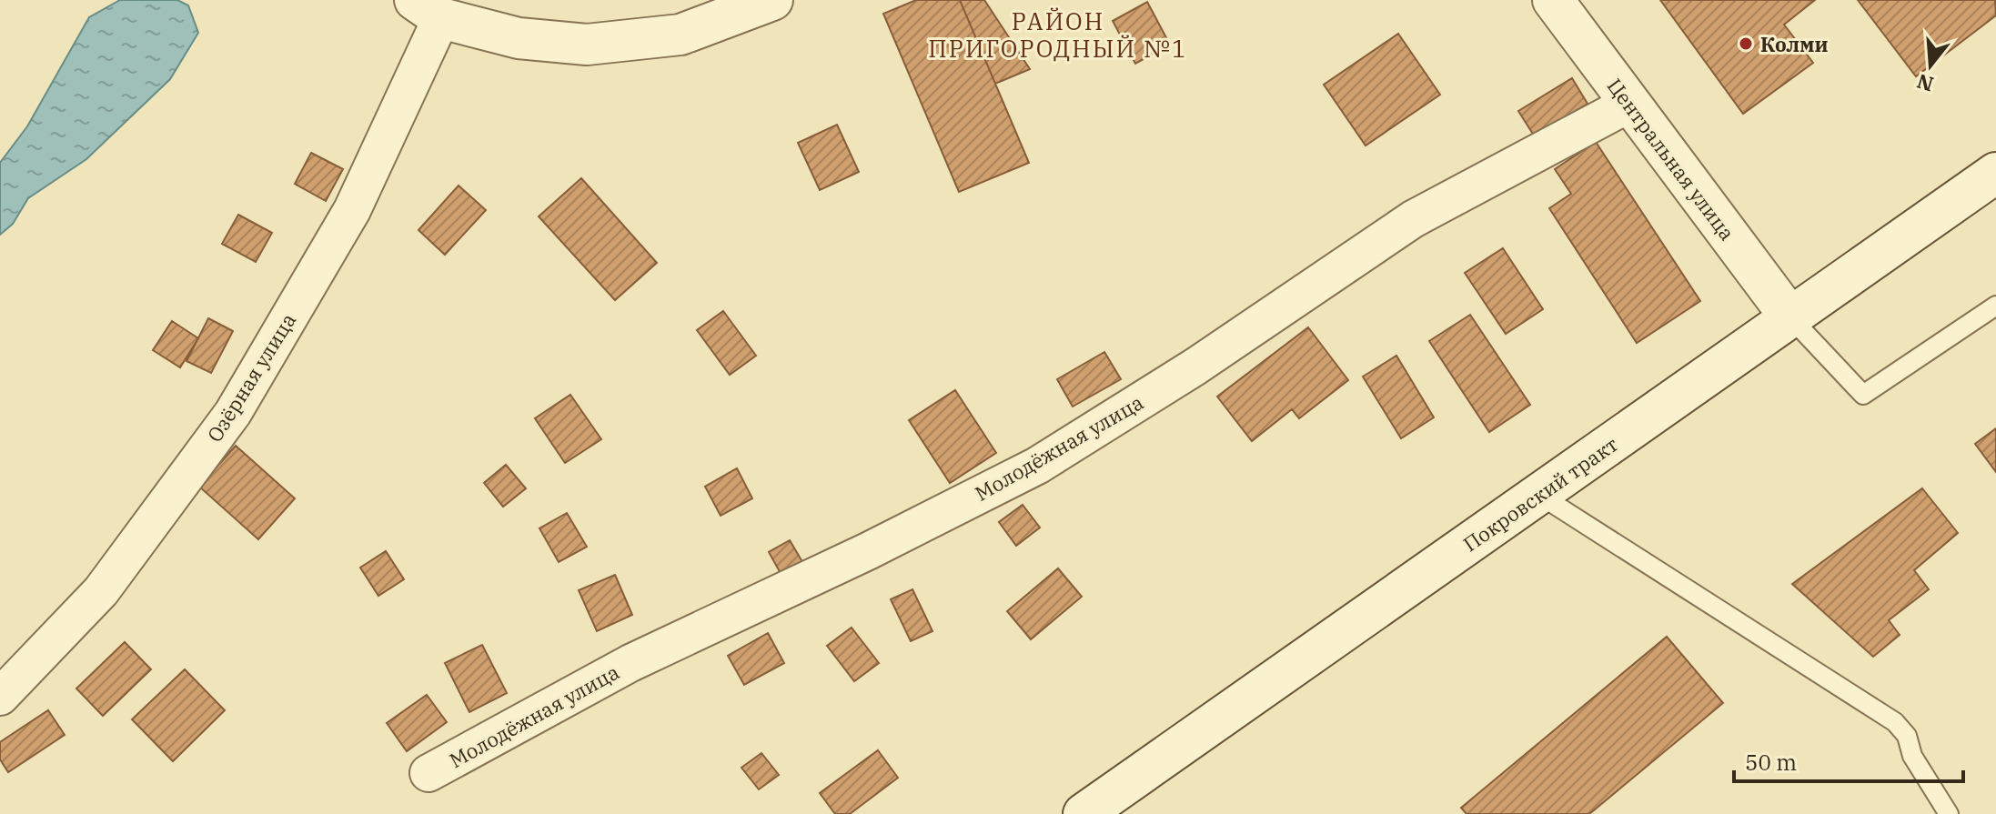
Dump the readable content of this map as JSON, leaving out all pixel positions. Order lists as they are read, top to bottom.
{
  "streets": {
    "main road": ["Центральная улица", "Покровский тракт"],
    "street": ["Озёрная улица", "Молодёжная улица"]
  },
  "crossings": [
    ["Центральная улица", "Молодёжная улица"],
    ["Центральная улица", "Покровский тракт"]
  ],
  "districts": ["РАЙОН ПРИГОРОДНЫЙ №1"],
  "places": ["Колми"],
  "scale_bar": "50 m",
  "north": "bottom"
}
